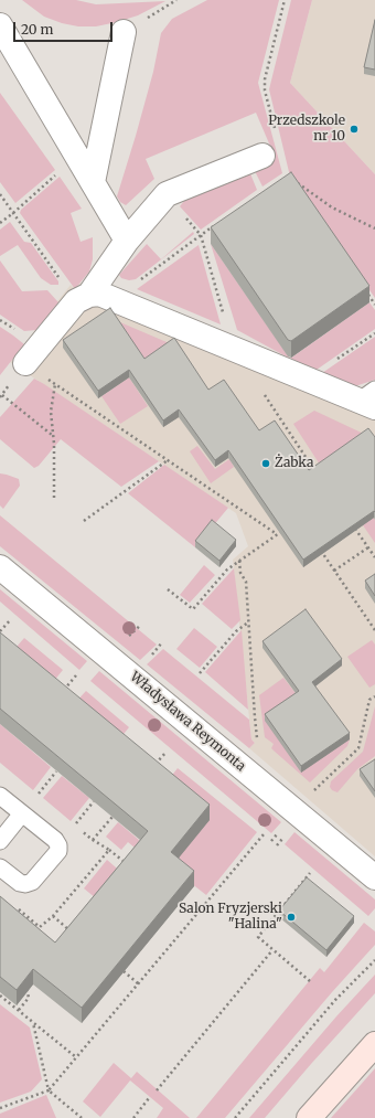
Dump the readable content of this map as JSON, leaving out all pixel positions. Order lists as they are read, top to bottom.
{
  "streets": {
    "street": ["Władysława Reymonta"]
  },
  "places": ["Przedszkole nr 10", "Żabka", "Salon Fryzjerski \"Halina\""],
  "scale_bar": "20 m"
}
